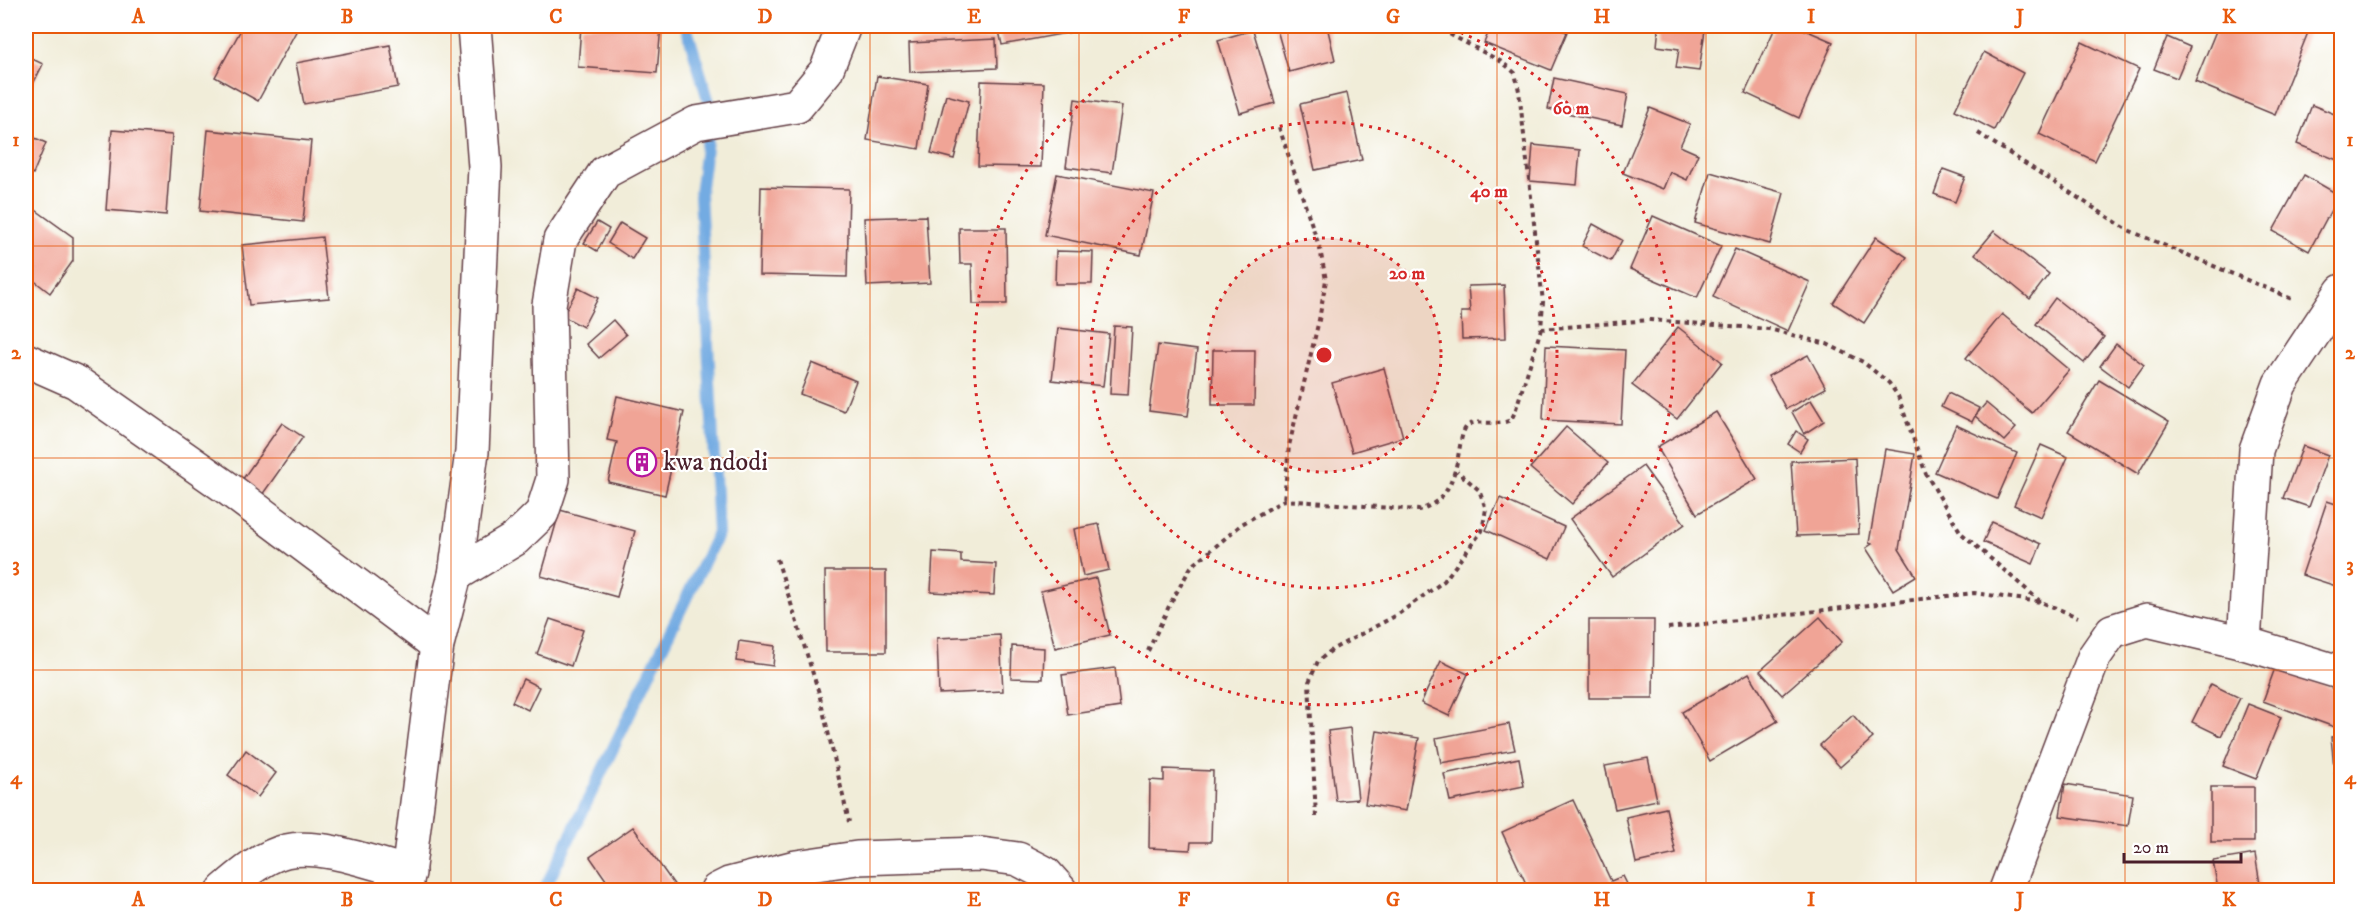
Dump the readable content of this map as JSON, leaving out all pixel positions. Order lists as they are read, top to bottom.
{
  "places": {
    "building": ["kwa ndodi"]
  },
  "scale_bar": "20 m",
  "grid": {
    "columns": [
      "A",
      "B",
      "C",
      "D",
      "E",
      "F",
      "G",
      "H",
      "I",
      "J",
      "K"
    ],
    "rows": [
      "1",
      "2",
      "3",
      "4"
    ]
  },
  "rings": ["60 m", "40 m", "20 m"]
}
